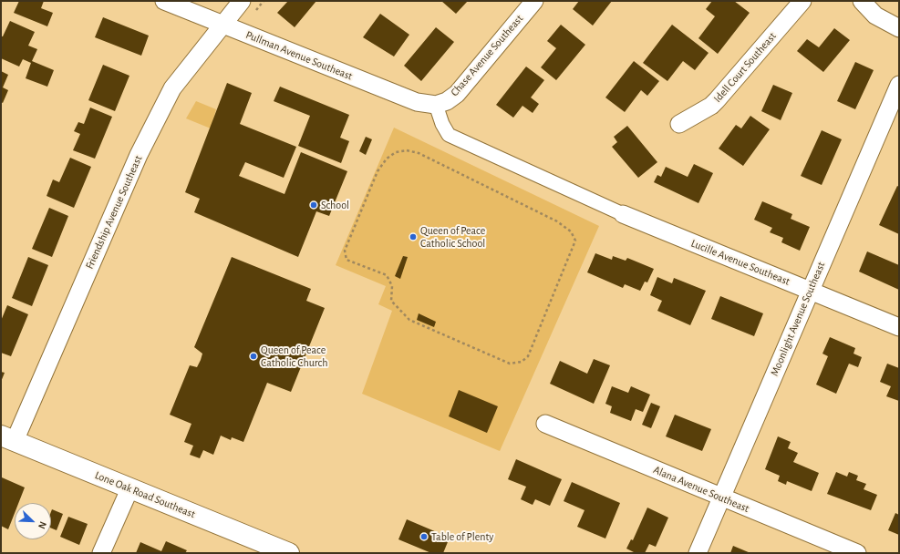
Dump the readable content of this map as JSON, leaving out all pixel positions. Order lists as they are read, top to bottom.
{
  "streets": {
    "street": [
      "Pullman Avenue Southeast",
      "Chase Avenue Southeast",
      "Idell Court Southeast",
      "Friendship Avenue Southeast",
      "Lucille Avenue Southeast",
      "Moonlight Avenue Southeast",
      "Alana Avenue Southeast",
      "Lone Oak Road Southeast"
    ]
  },
  "crossings": [
    ["Pullman Avenue Southeast", "Chase Avenue Southeast"],
    ["Pullman Avenue Southeast", "Friendship Avenue Southeast"],
    ["Friendship Avenue Southeast", "Lone Oak Road Southeast"],
    ["Lucille Avenue Southeast", "Moonlight Avenue Southeast"],
    ["Moonlight Avenue Southeast", "Alana Avenue Southeast"]
  ],
  "places": [
    "School",
    "Queen of Peace Catholic School",
    "Queen of Peace Catholic Church",
    "Table of Plenty"
  ],
  "north": "bottom right"
}
